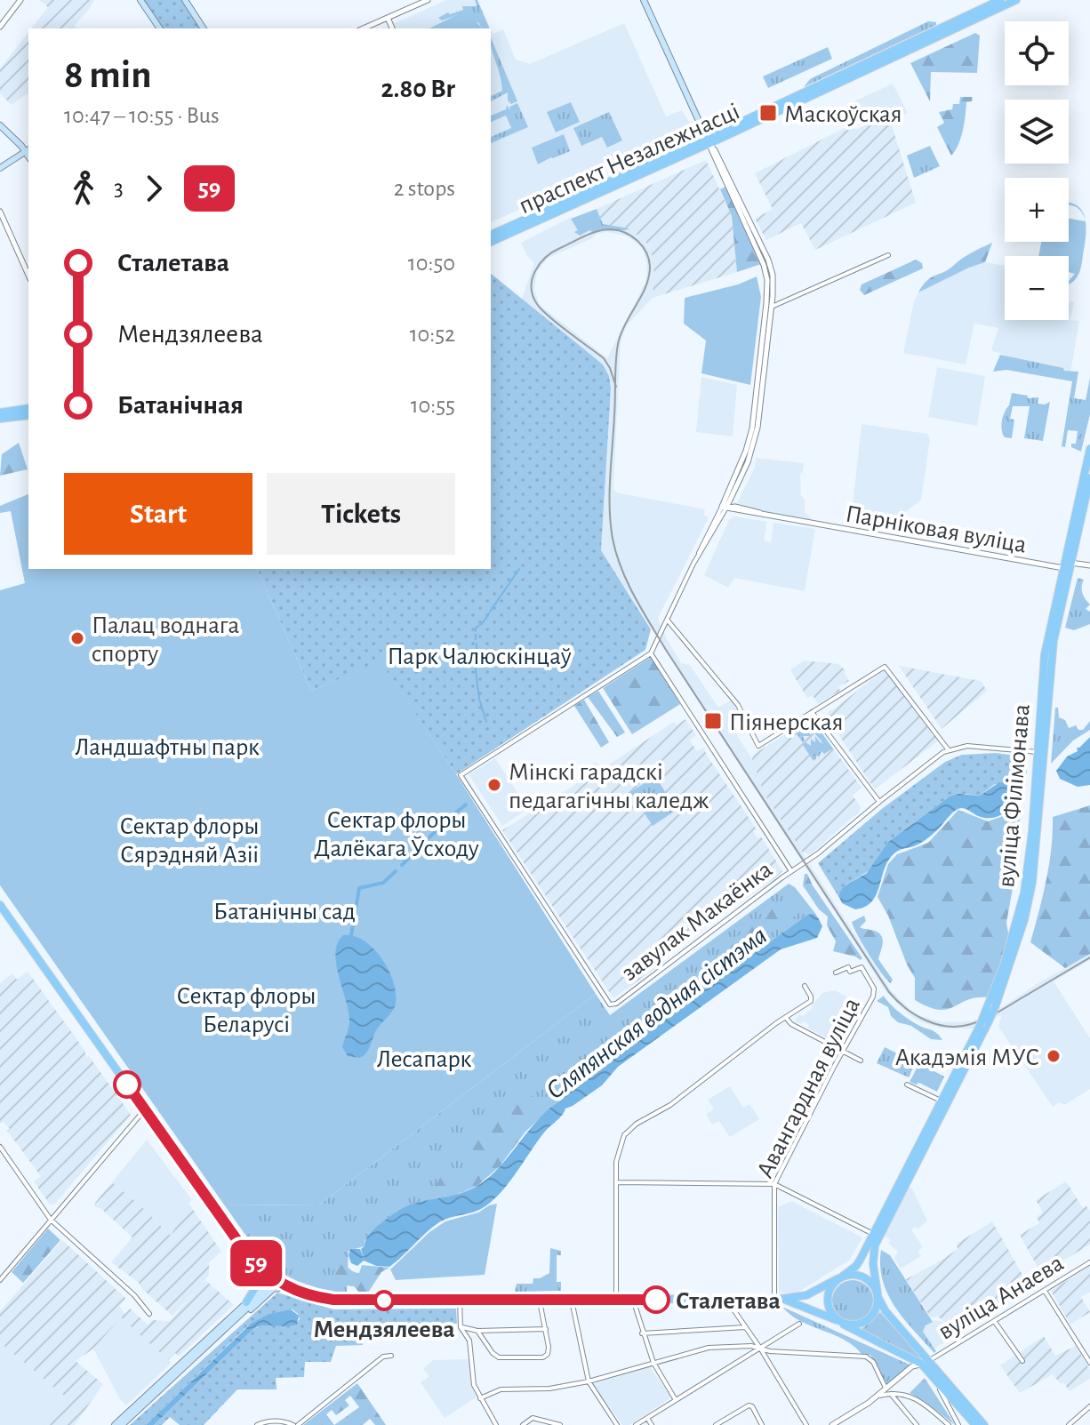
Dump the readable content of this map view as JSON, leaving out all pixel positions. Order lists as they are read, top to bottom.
{
  "streets": {
    "main road": ["праспект Незалежнасці", "вуліца Філімонава"],
    "street": [
      "Парніковая вуліца",
      "завулак Макаёнка",
      "Авангардная вуліца",
      "вуліца Анаева"
    ]
  },
  "crossings": [
    ["Парніковая вуліца", "вуліца Філімонава"],
    ["вуліца Філімонава", "завулак Макаёнка"]
  ],
  "water": ["Сляпянская водная сістэма"],
  "parks": [
    "Парк Чалюскінцаў",
    "Ландшафтны парк",
    "Сектар флоры Далёкага Ўсходу",
    "Сектар флоры Сярэдняй Азіі",
    "Батанічны сад",
    "Сектар флоры Беларусі",
    "Лесапарк"
  ],
  "places": {
    "transit": ["Маскоўская", "Піянерская"],
    "other": [
      "Палац воднага спорту",
      "Мінскі гарадскі педагагічны каледж",
      "Акадэмія МУС",
      "Сталетава",
      "Мендзялеева"
    ]
  },
  "lines": ["bus line 59"],
  "page": {
    "on_map": "59",
    "map_buttons": ["+", "−"],
    "heading": ["8 min", "10:47 – 10:55 · Bus", "2.80 Br"],
    "legs": ["3", "59", "2 stops"],
    "list": [
      {
        "name": "Сталетава",
        "value": "10:50"
      },
      {
        "name": "Мендзялеева",
        "value": "10:52"
      },
      {
        "name": "Батанічная",
        "value": "10:55"
      }
    ],
    "buttons": ["Start", "Tickets"]
  }
}
